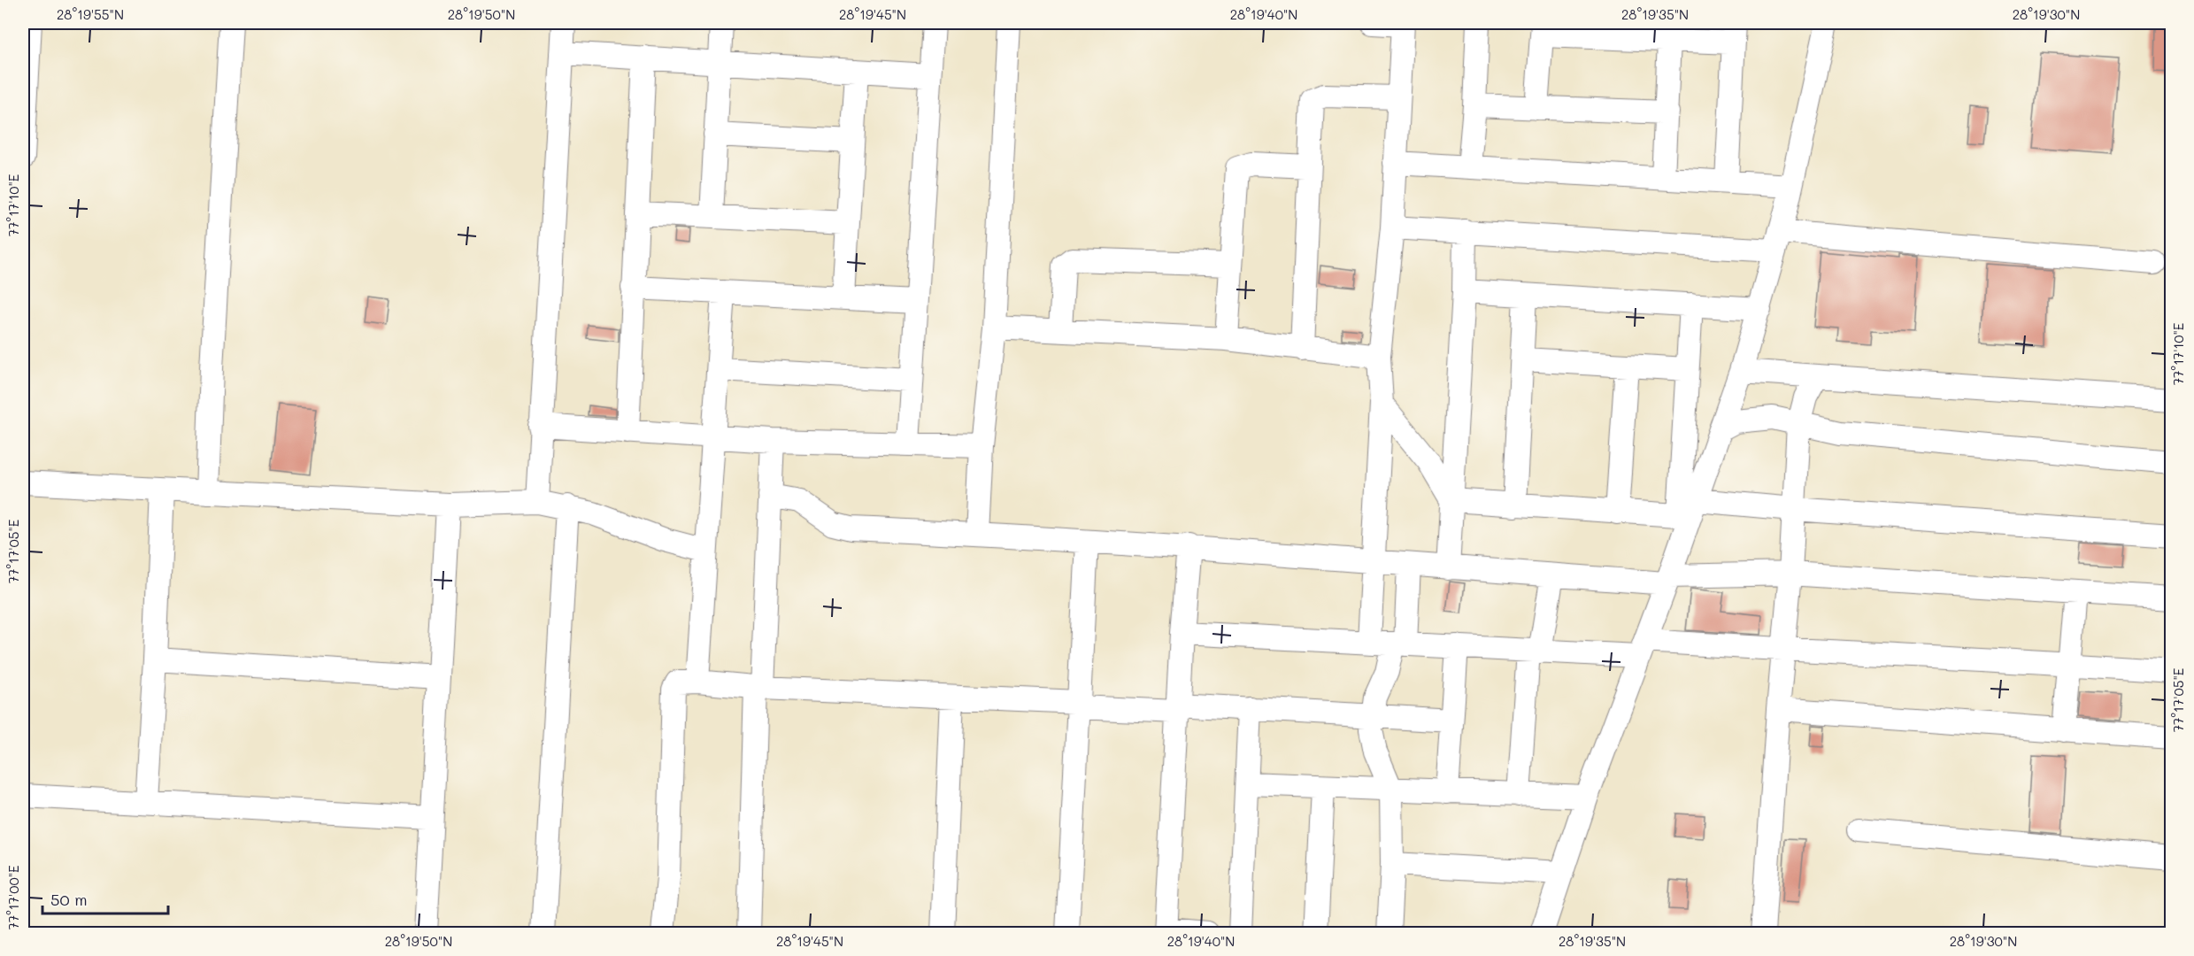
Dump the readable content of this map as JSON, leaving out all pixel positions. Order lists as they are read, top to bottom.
{
  "scale_bar": "50 m",
  "coordinates": [
    "28°19'55\"N",
    "28°19'50\"N",
    "28°19'45\"N",
    "28°19'40\"N",
    "28°19'35\"N",
    "28°19'30\"N",
    "77°17'10\"E",
    "77°17'05\"E",
    "77°17'00\"E"
  ]
}
